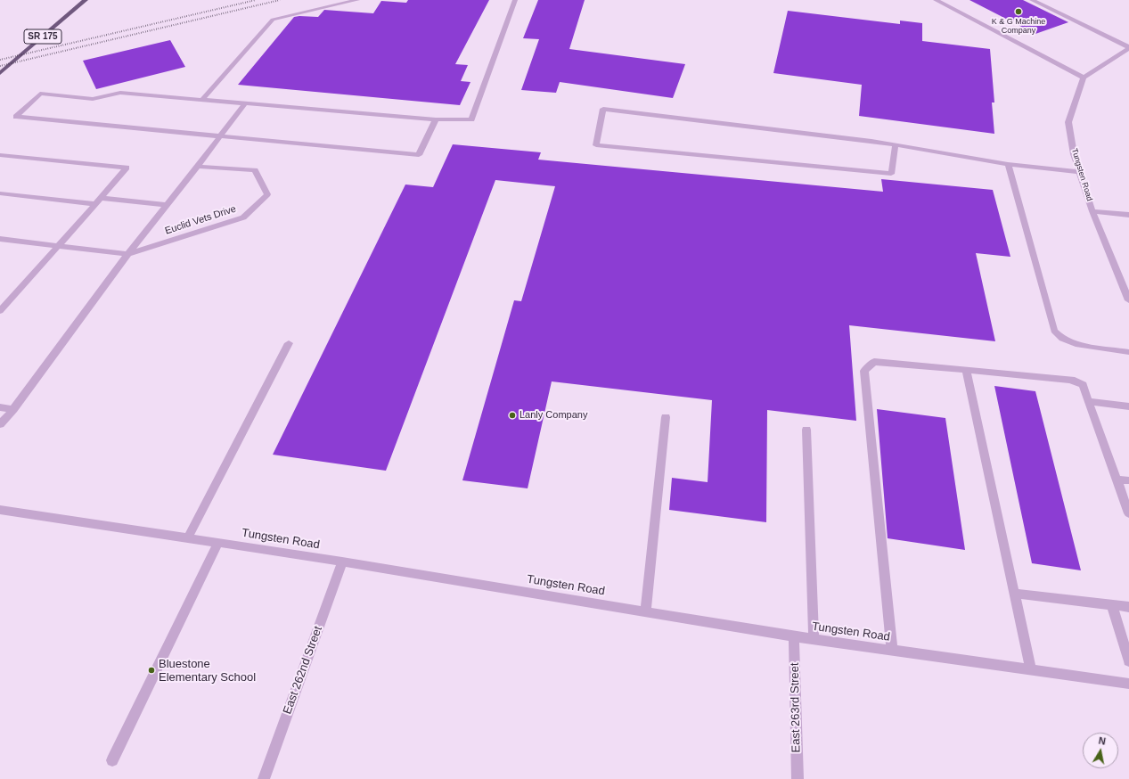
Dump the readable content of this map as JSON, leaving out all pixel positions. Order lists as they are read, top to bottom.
{
  "streets": {
    "main road": ["SR 175"],
    "street": [
      "Tungsten Road",
      "Euclid Vets Drive",
      "East 262nd Street",
      "East 263rd Street"
    ]
  },
  "crossings": [
    ["Tungsten Road", "East 262nd Street"],
    ["Tungsten Road", "East 263rd Street"]
  ],
  "places": ["K & G Machine Company", "Lanly Company", "Bluestone Elementary School"],
  "north": "top"
}
